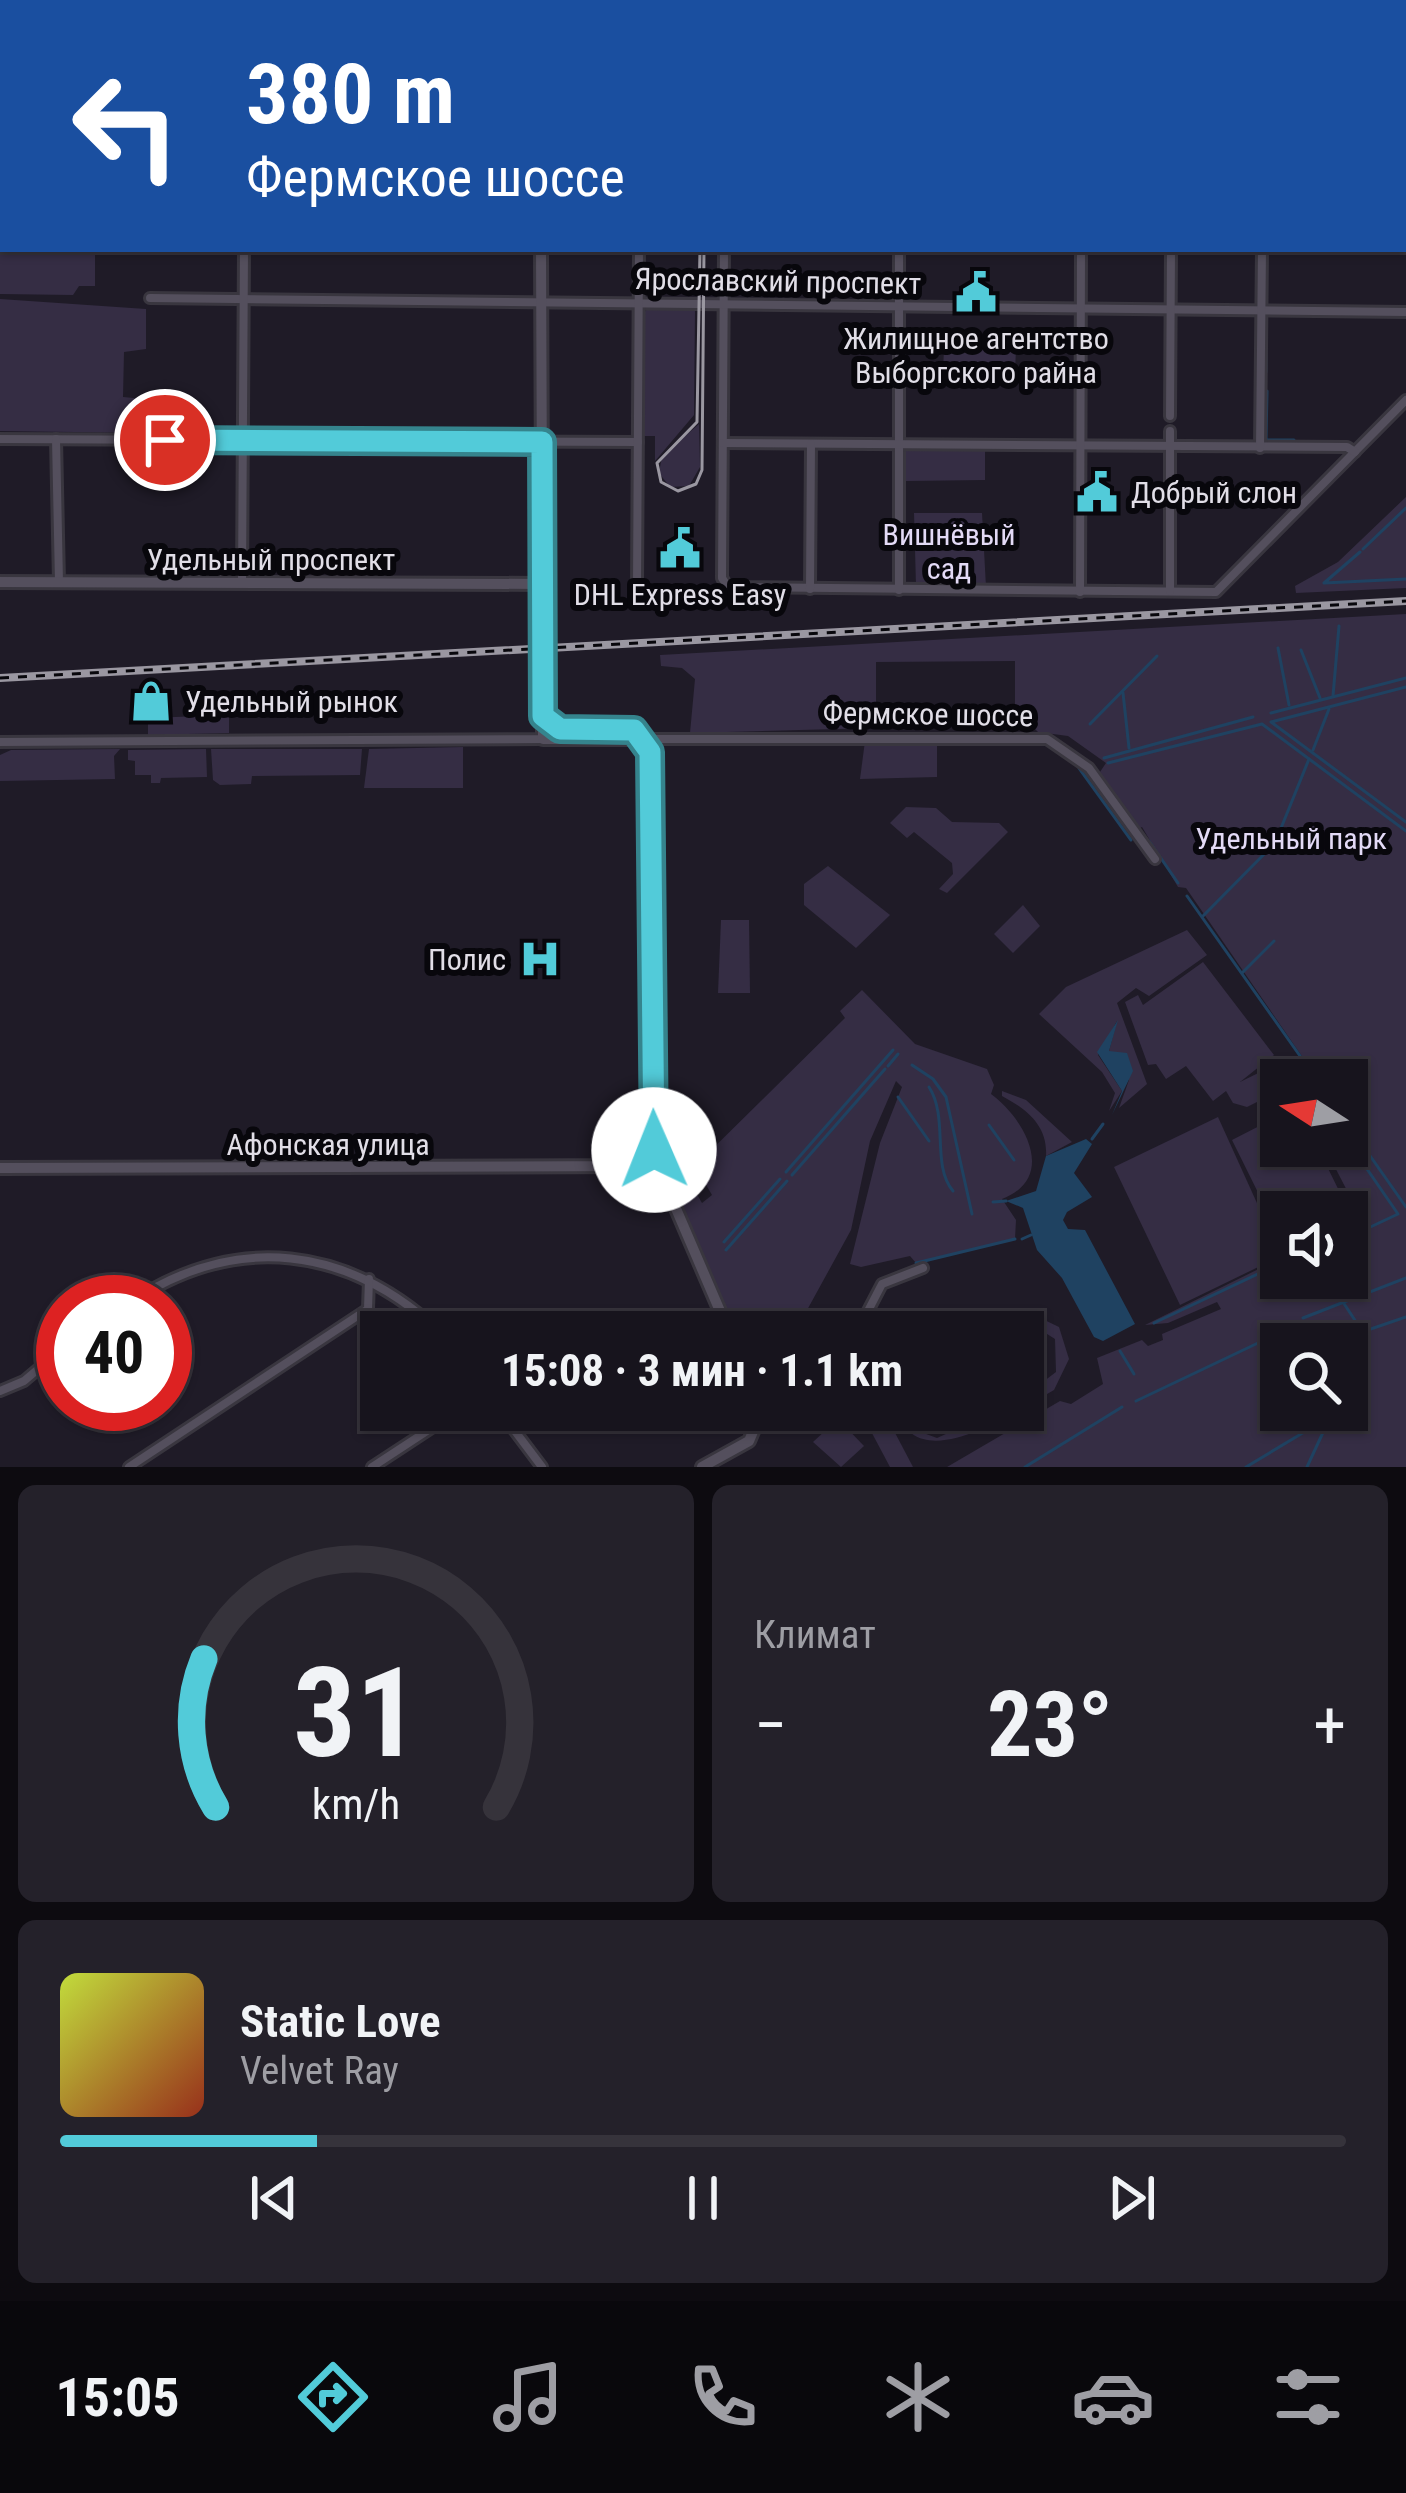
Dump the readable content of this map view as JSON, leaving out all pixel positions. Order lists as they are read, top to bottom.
{
  "streets": {
    "street": [
      "Ярославский проспект",
      "Удельный проспект",
      "Фермское шоссе",
      "Афонская улица"
    ]
  },
  "parks": ["Вишнёвый сад", "Удельный парк"],
  "places": {
    "public building": ["Жилищное агентство Выборгского райна", "Добрый слон", "DHL Express Easy"],
    "shop": ["Удельный рынок"],
    "hospital": ["Полис"]
  },
  "north": "left",
  "page": {
    "turn": ["380 m", "Фермское шоссе"],
    "limit": "40",
    "trip": "15:08 · 3 мин · 1.1 km",
    "tile": "Климат",
    "heat": ["−", "23°", "+"],
    "song": ["Static Love", "Velvet Ray"],
    "tabs": "15:05",
    "gauge": ["31", "km/h"]
  }
}
